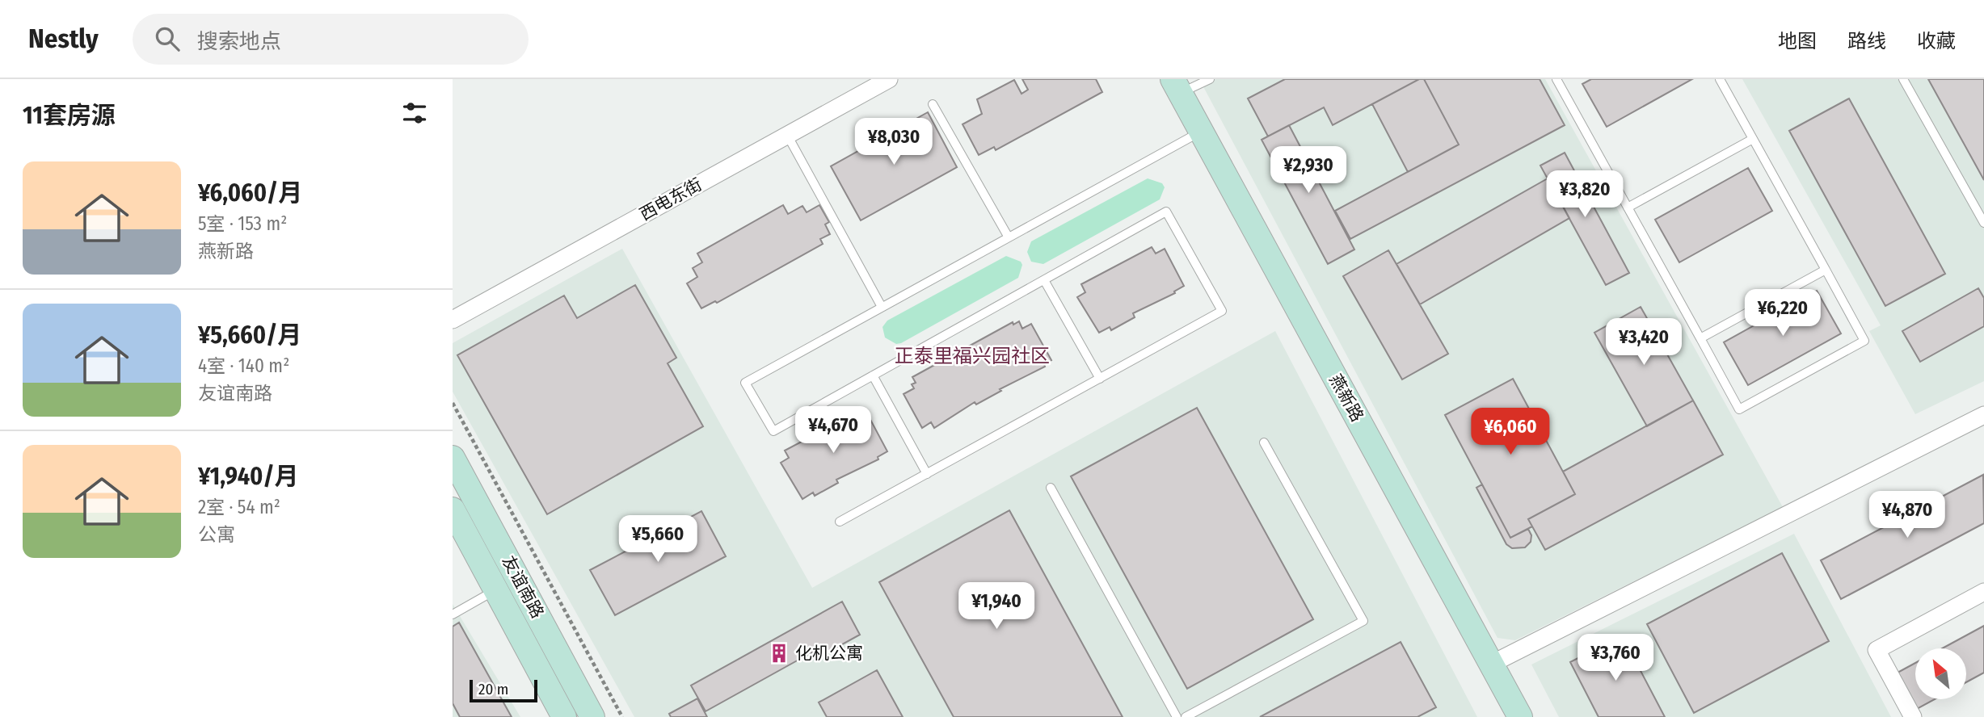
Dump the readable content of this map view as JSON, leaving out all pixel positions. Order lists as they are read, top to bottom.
{
  "streets": {
    "street": ["西电东街", "燕新路", "友谊南路"]
  },
  "districts": ["正泰里福兴园社区"],
  "places": {
    "building": ["化机公寓"]
  },
  "scale_bar": "20 m",
  "north": "top left",
  "page": {
    "header": "Nestly",
    "search": "搜索地点",
    "nav": ["地图", "路线", "收藏"],
    "heading": "11套房源",
    "price": [
      "¥8,030",
      "¥2,930",
      "¥3,820",
      "¥6,220",
      "¥3,420",
      "¥4,670",
      "¥6,060",
      "¥4,870",
      "¥5,660",
      "¥1,940",
      "¥3,760"
    ],
    "list": [
      {
        "name": "¥6,060/月",
        "note": "5室 · 153 m² · 燕新路"
      },
      {
        "name": "¥5,660/月",
        "note": "4室 · 140 m² · 友谊南路"
      },
      {
        "name": "¥1,940/月",
        "note": "2室 · 54 m² · 公寓"
      }
    ],
    "scale": "20 m"
  }
}
